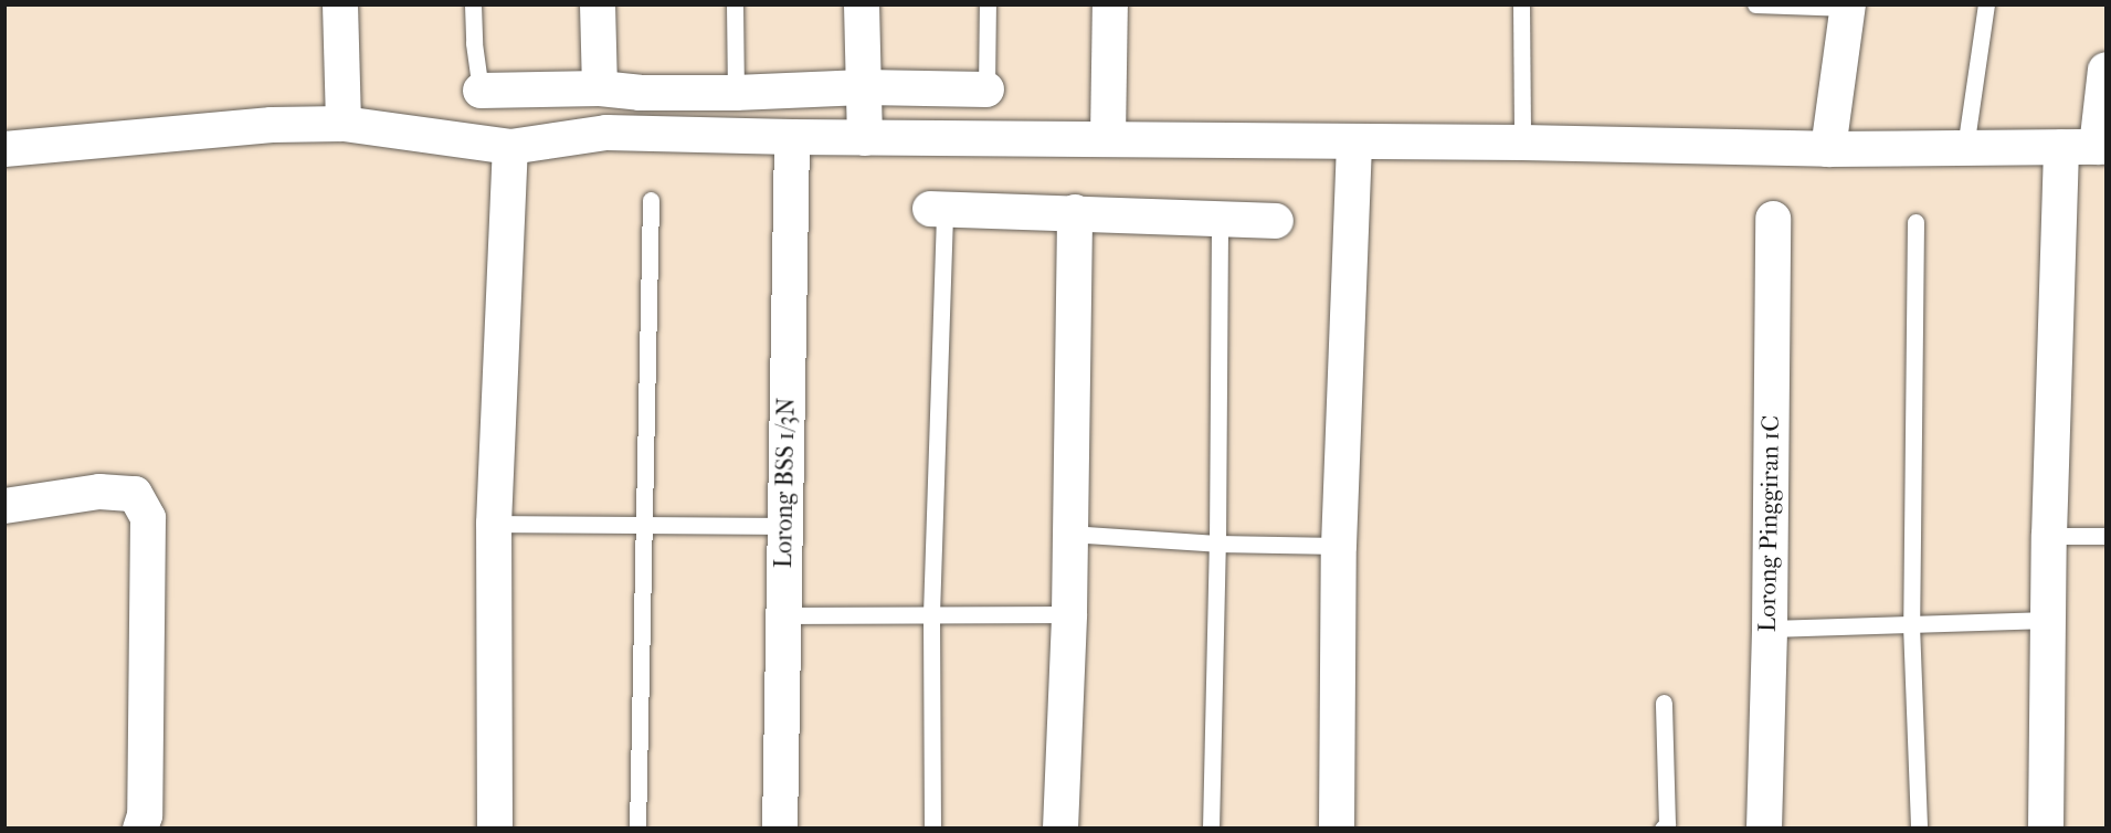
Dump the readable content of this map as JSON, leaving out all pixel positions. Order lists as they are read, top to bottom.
{
  "streets": {
    "street": ["Lorong BSS 1/3N", "Lorong Pinggiran 1C"]
  }
}
